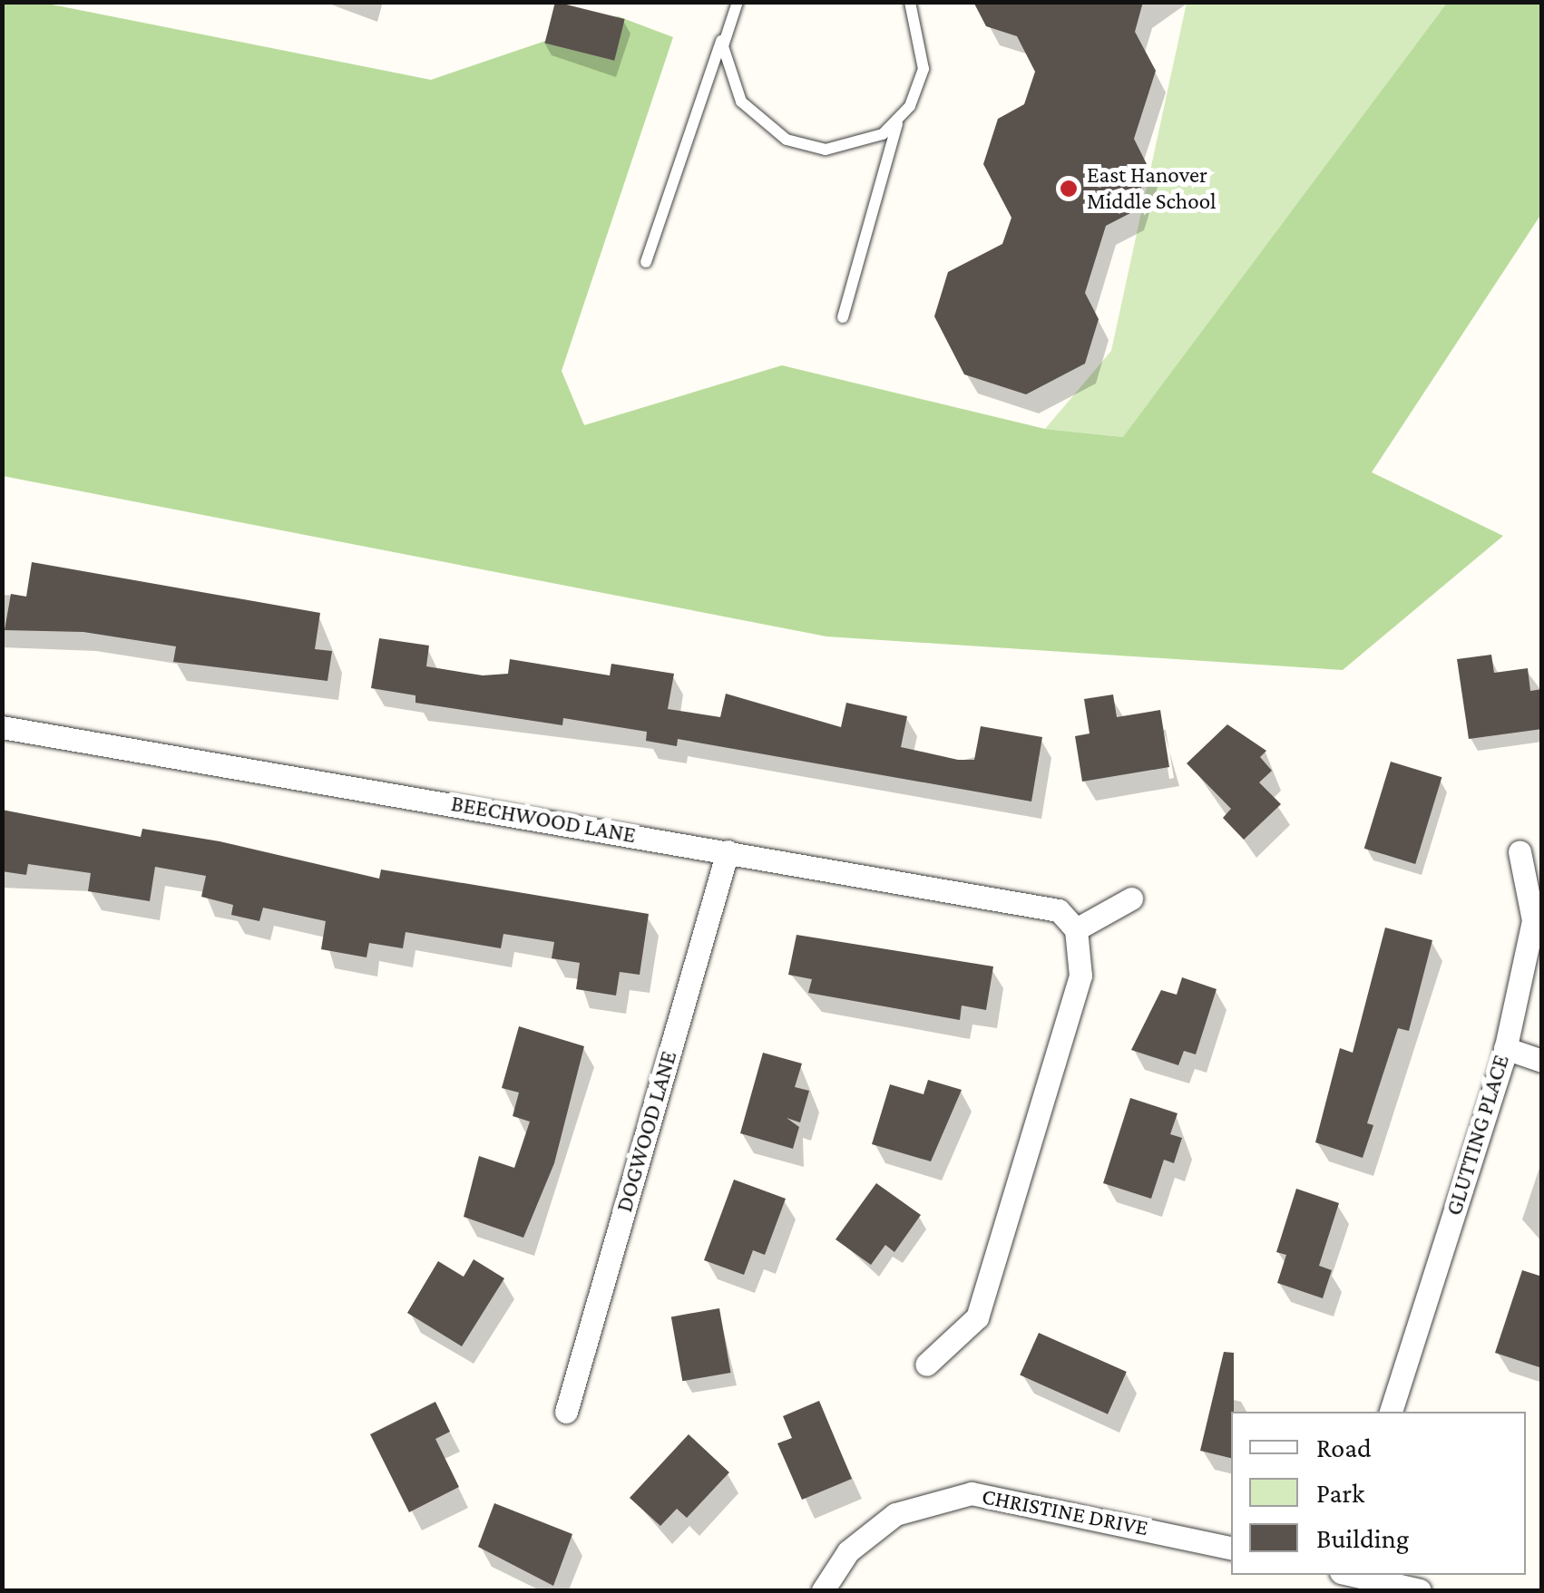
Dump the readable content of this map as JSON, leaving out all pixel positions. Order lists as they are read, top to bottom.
{
  "streets": {
    "street": [
      "BEECHWOOD LANE",
      "DOGWOOD LANE",
      "GLUTTING PLACE",
      "CHRISTINE DRIVE"
    ]
  },
  "crossings": [
    ["BEECHWOOD LANE", "DOGWOOD LANE"]
  ],
  "places": ["East Hanover Middle School"],
  "legend": ["Road", "Park", "Building"]
}
